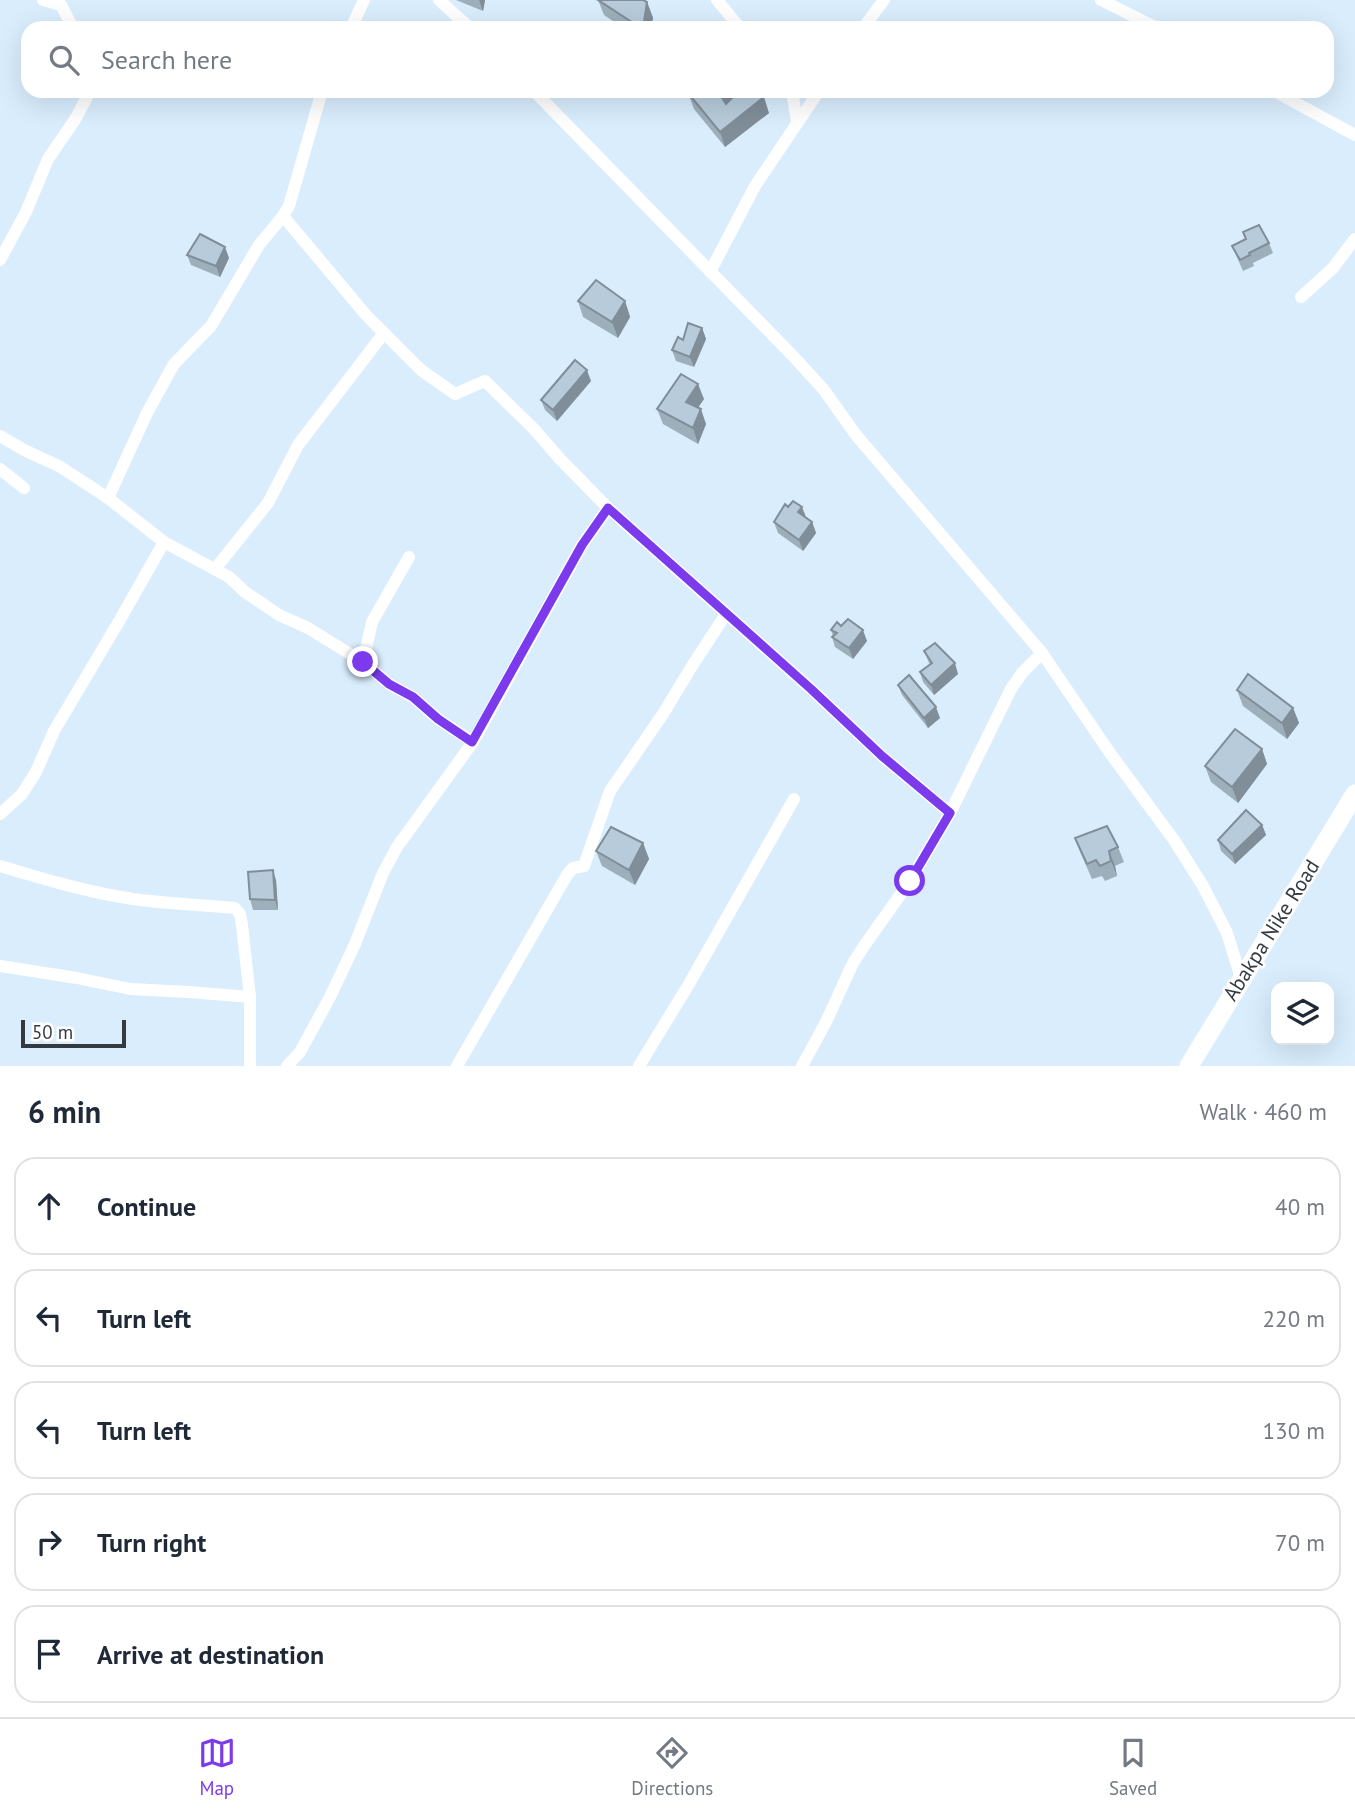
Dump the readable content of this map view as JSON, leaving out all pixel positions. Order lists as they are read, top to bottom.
{
  "streets": {
    "main road": ["Abakpa Nike Road"]
  },
  "scale_bar": "50 m",
  "page": {
    "search": "Search here",
    "scale": "50 m",
    "heading": ["6 min", "Walk · 460 m"],
    "list": [
      ["Continue", "40 m"],
      ["Turn left", "220 m"],
      ["Turn left", "130 m"],
      ["Turn right", "70 m"],
      "Arrive at destination"
    ],
    "nav": ["Map", "Directions", "Saved"]
  }
}
